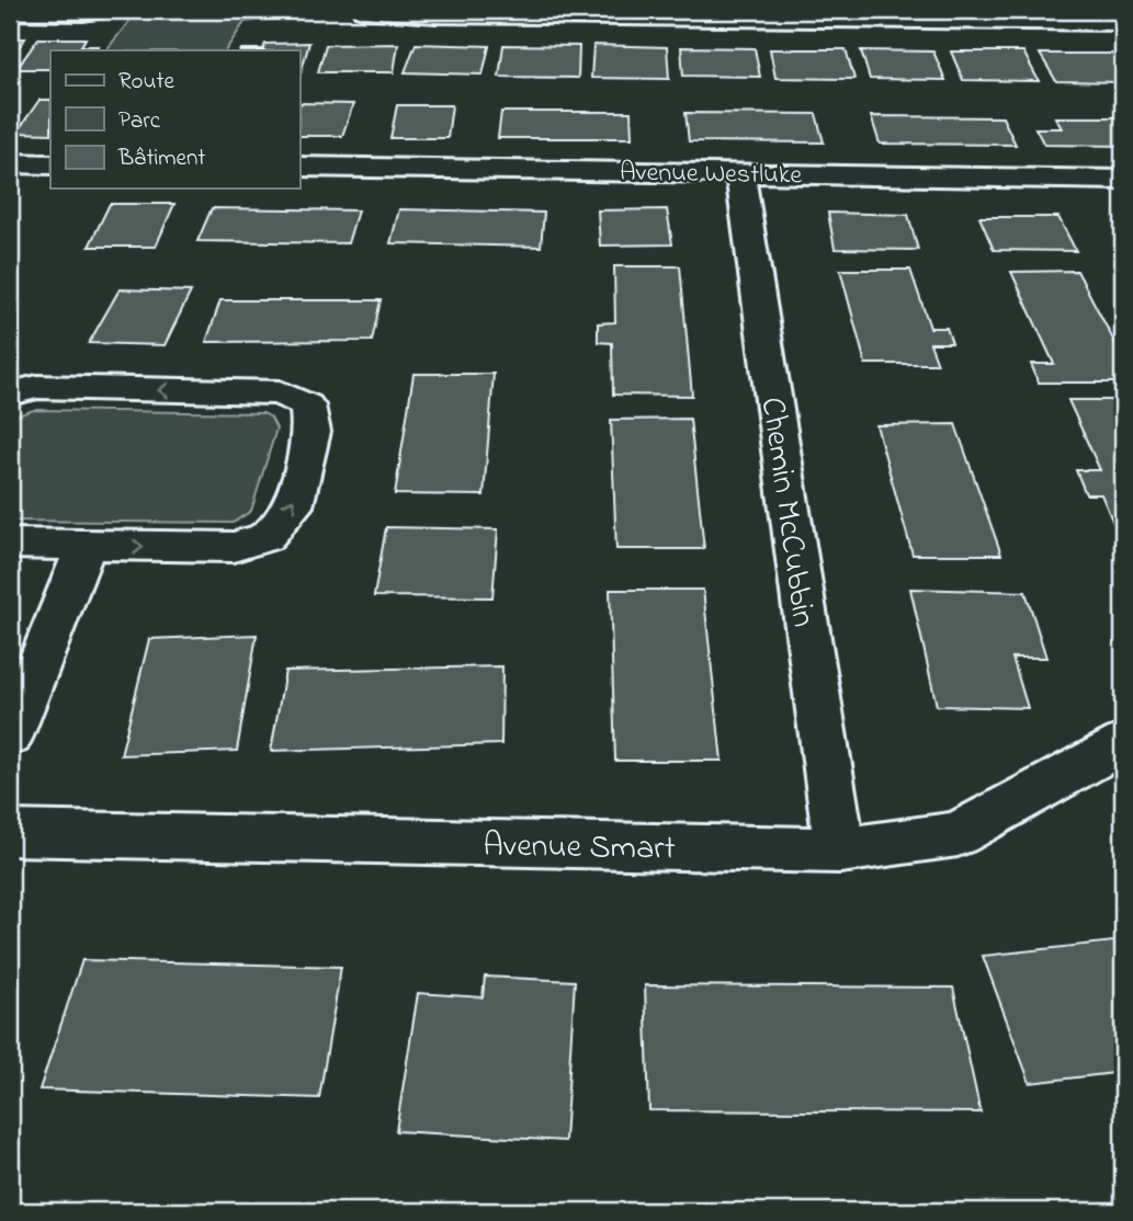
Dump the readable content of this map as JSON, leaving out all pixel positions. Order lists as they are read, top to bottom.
{
  "streets": {
    "street": ["Avenue Westluke", "Chemin McCubbin", "Avenue Smart"]
  },
  "crossings": [
    ["Avenue Westluke", "Chemin McCubbin"],
    ["Chemin McCubbin", "Avenue Smart"]
  ],
  "legend": ["Route", "Parc", "Bâtiment"]
}
